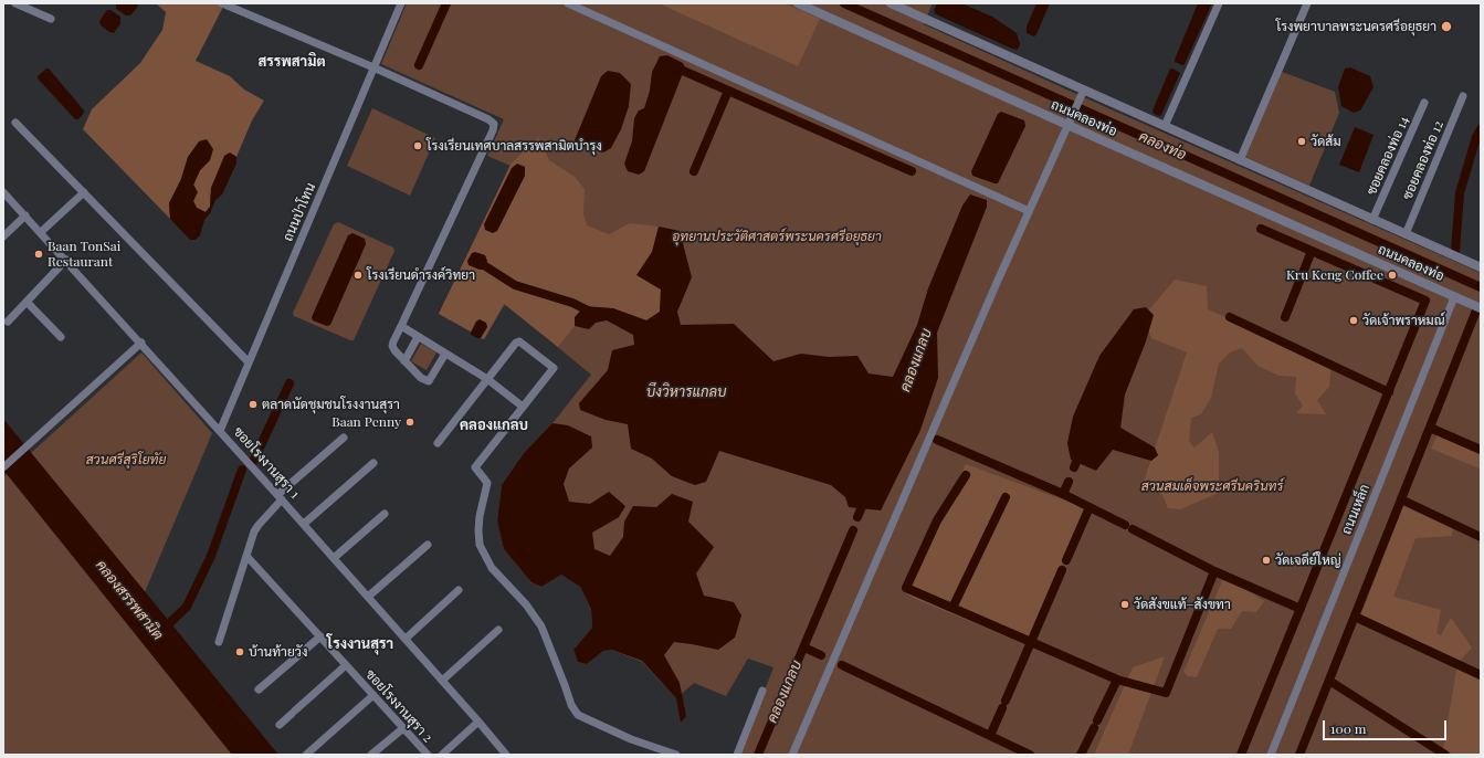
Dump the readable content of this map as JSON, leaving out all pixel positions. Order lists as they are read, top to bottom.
{
  "streets": {
    "street": [
      "ถนนคลองท่อ",
      "ซอยคลองท่อ 14",
      "ซอยคลองท่อ 12",
      "ถนนป่าโทน",
      "ซอยโรงงานสุรา 1",
      "ถนนเหล็ก",
      "ซอยโรงงานสุรา 2"
    ]
  },
  "crossings": [
    ["ถนนคลองท่อ", "ซอยคลองท่อ 14"],
    ["ถนนคลองท่อ", "ซอยคลองท่อ 12"],
    ["ถนนคลองท่อ", "ถนนเหล็ก"],
    ["ถนนป่าโทน", "ซอยโรงงานสุรา 1"]
  ],
  "districts": ["สรรพสามิต", "คลองแกลบ", "โรงงานสุรา"],
  "water": [
    "คลองท่อ",
    "คลองแกลบ",
    "บึงวิหารแกลบ",
    "คลองสรรพสามิต"
  ],
  "parks": ["อุทยานประวัติศาสตร์พระนครศรีอยุธยา", "สวนศรีสุริโยทัย", "สวนสมเด็จพระศรีนครินทร์"],
  "places": [
    "โรงพยาบาลพระนครศรีอยุธยา",
    "วัดส้ม",
    "โรงเรียนเทศบาลสรรพสามิตบำรุง",
    "Baan TonSai Restaurant",
    "โรงเรียนดำรงค์วิทยา",
    "Kru Keng Coffee",
    "วัดเจ้าพราหมณ์",
    "ตลาดนัดชุมชนโรงงานสุรา",
    "Baan Penny",
    "วัดเจดีย์ใหญ่",
    "วัดสังขแท้–สังขทา",
    "บ้านท้ายวัง"
  ],
  "scale_bar": "100 m"
}
